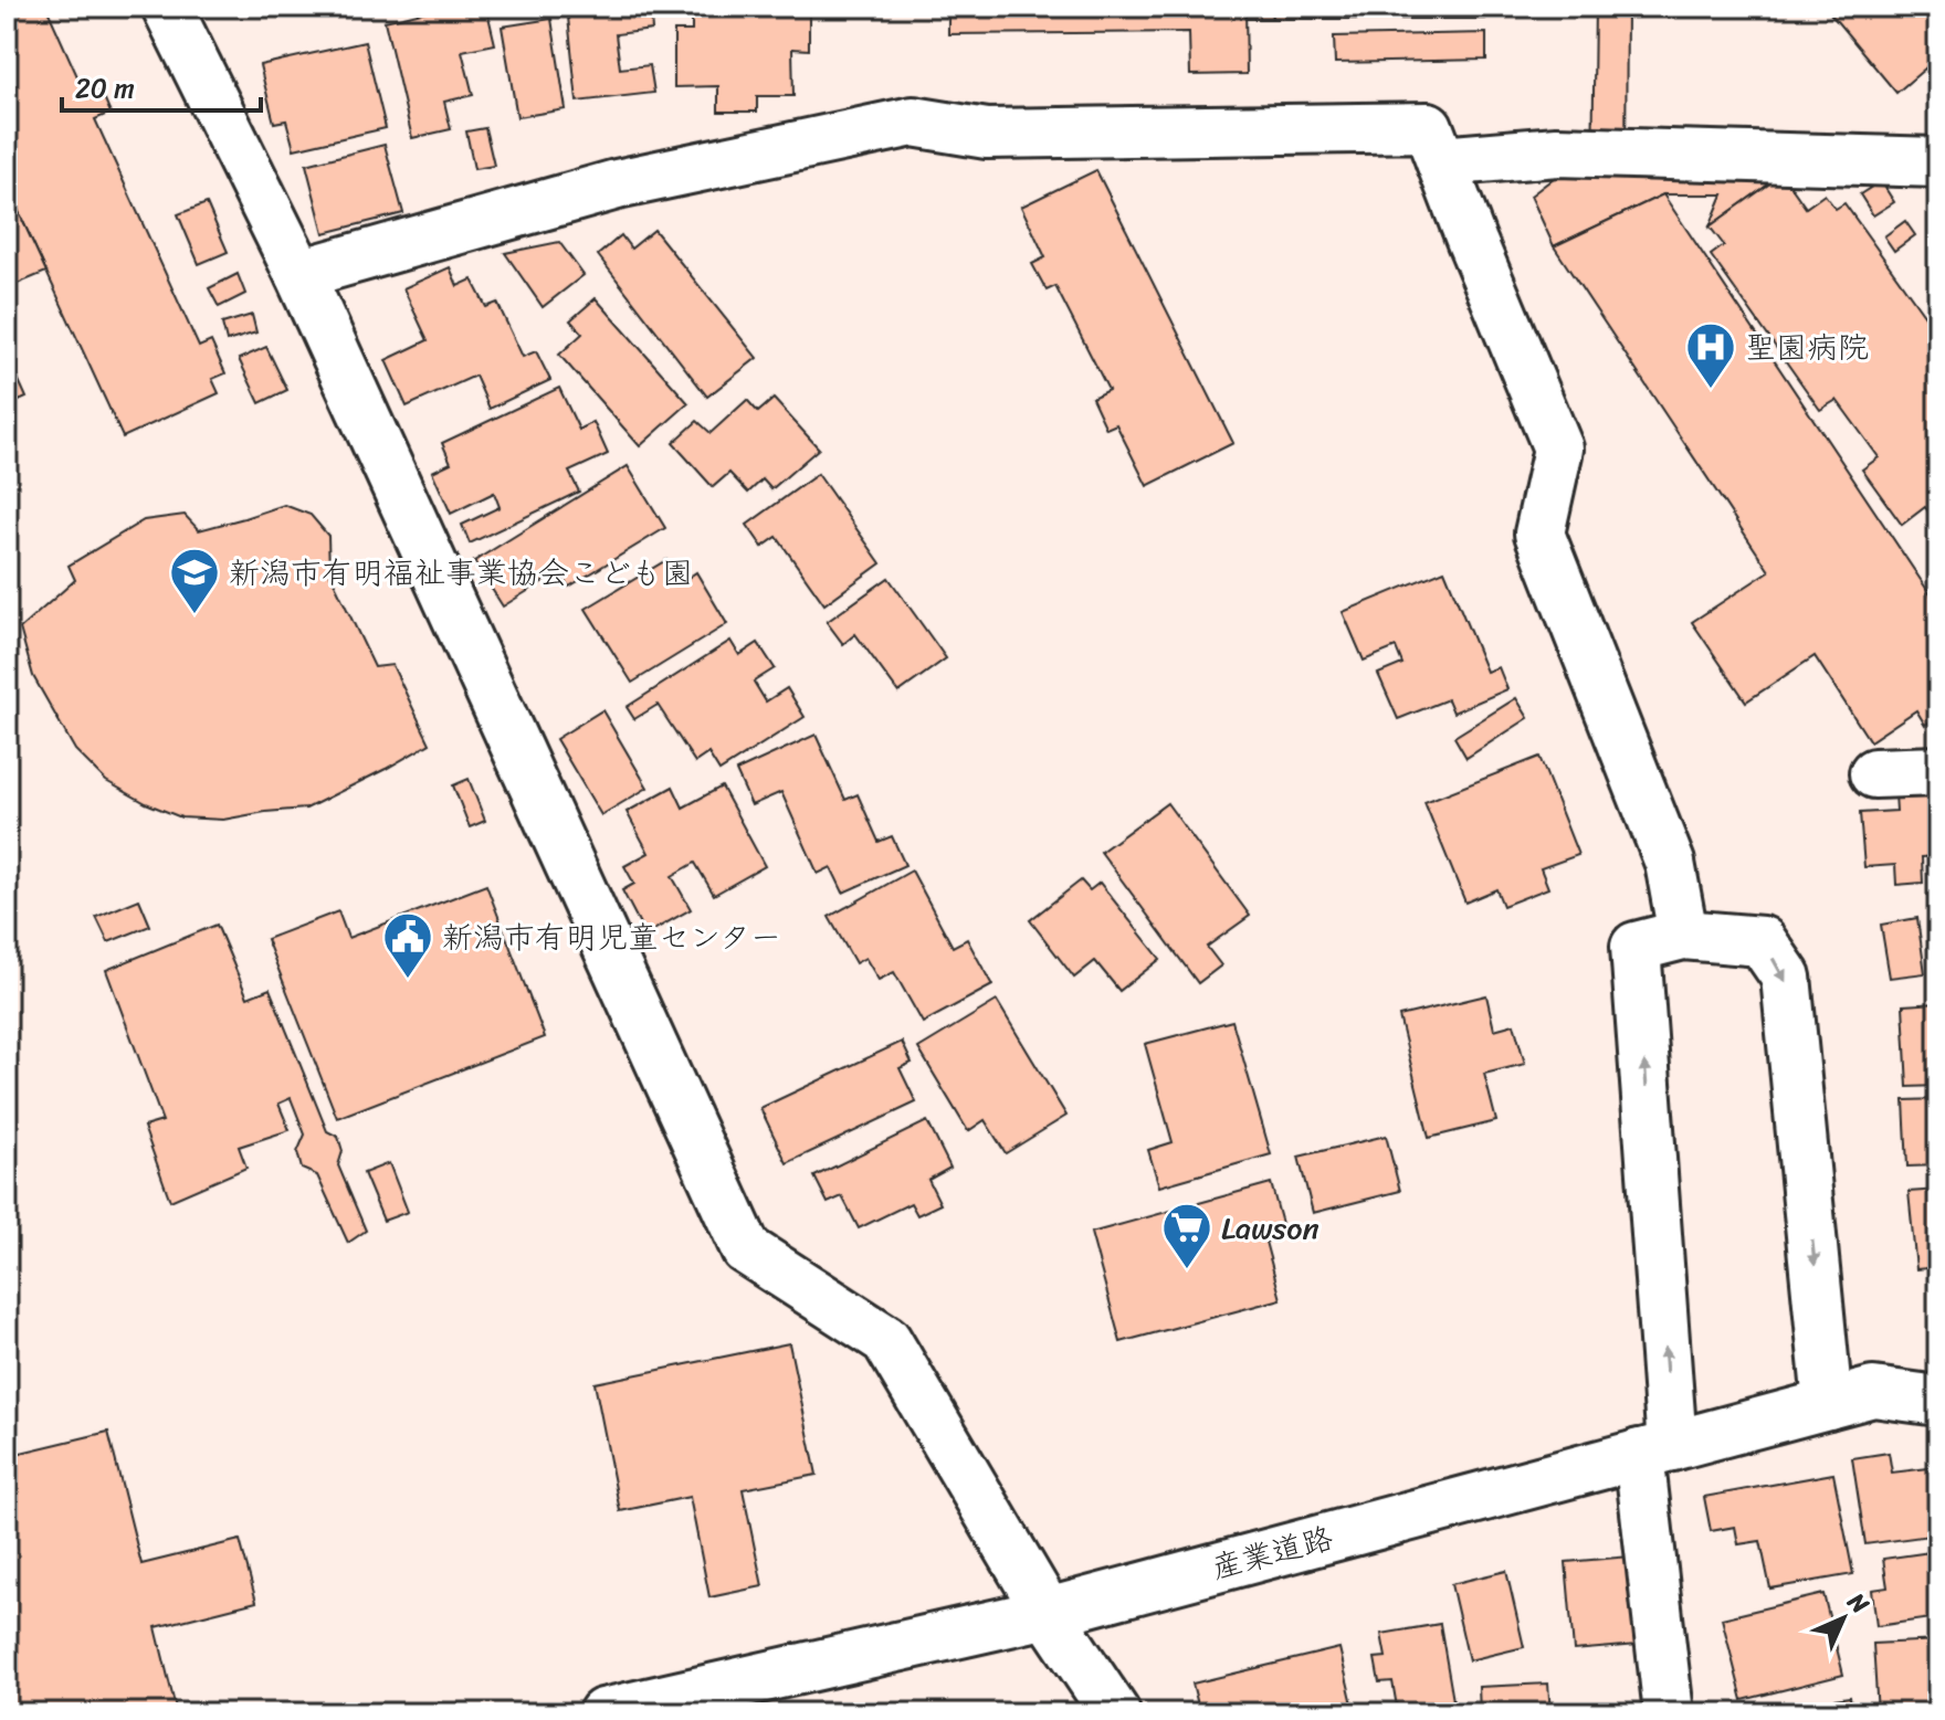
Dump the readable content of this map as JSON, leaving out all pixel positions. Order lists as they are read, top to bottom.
{
  "streets": {
    "street": ["産業道路"]
  },
  "places": {
    "hospital": ["聖園病院"],
    "school or university": ["新潟市有明福祉事業協会こども園"],
    "public building": ["新潟市有明児童センター"],
    "supermarket": ["Lawson"]
  },
  "scale_bar": "20 m",
  "north": "top right"
}
